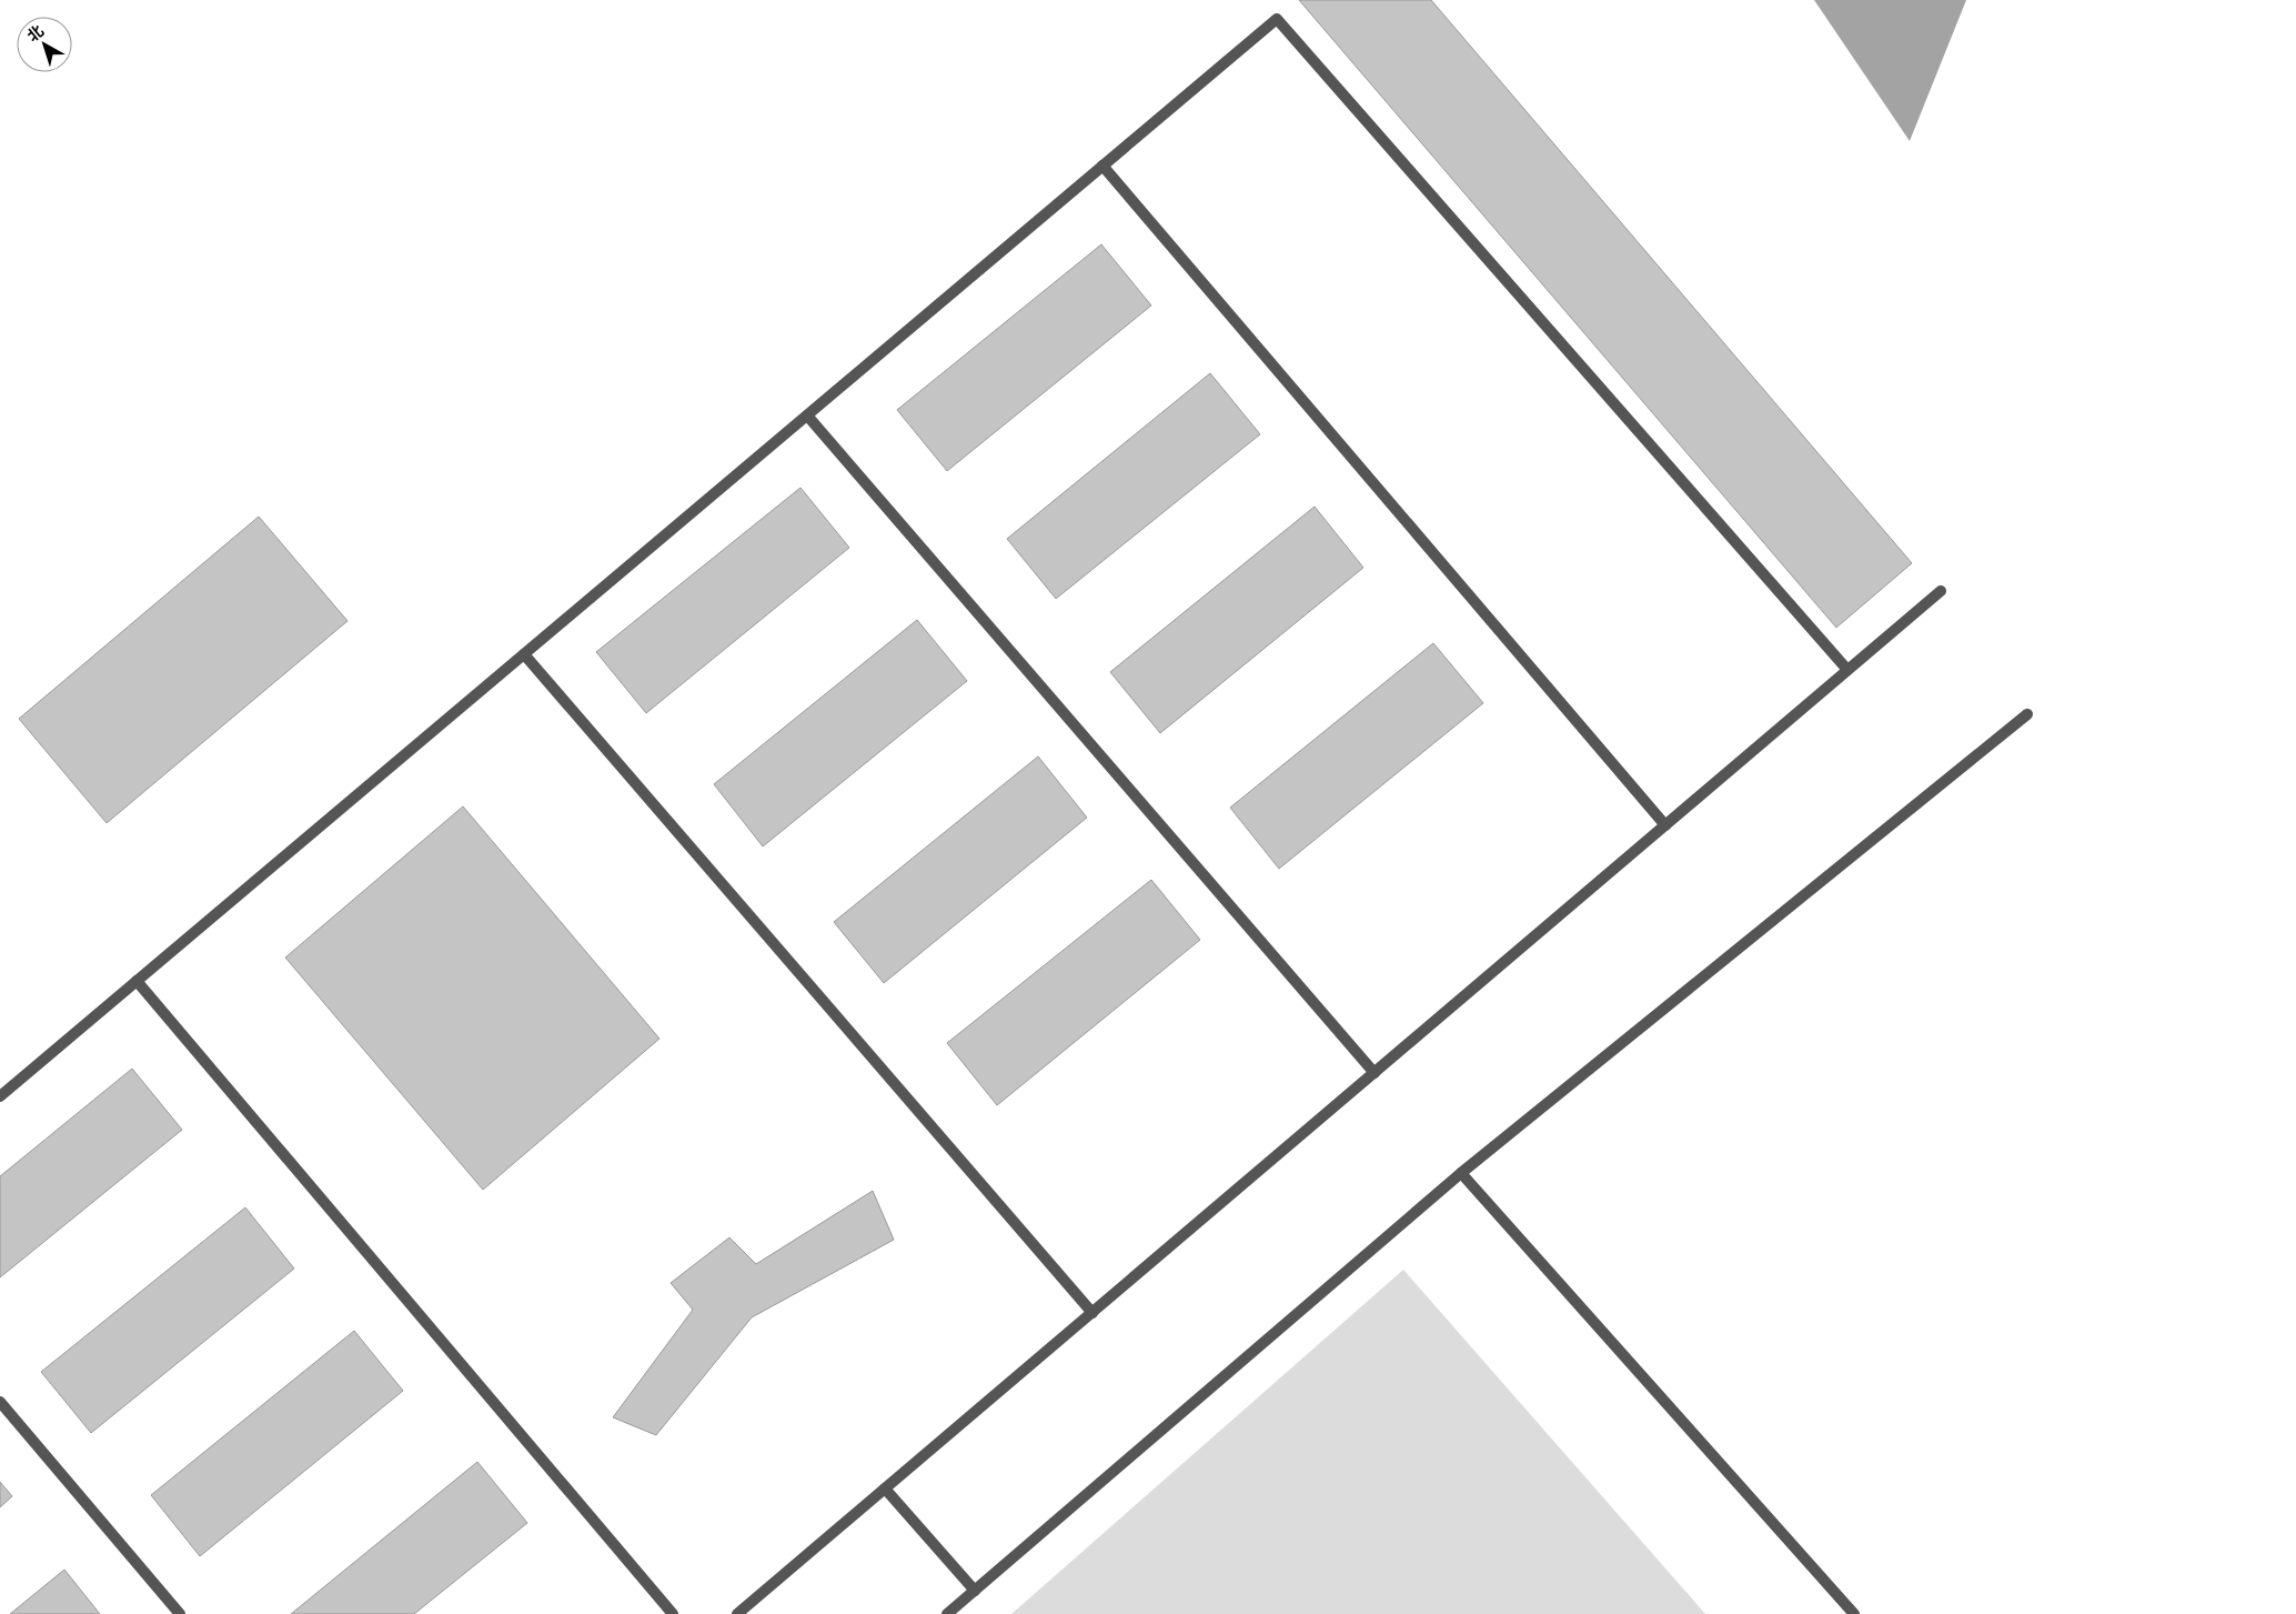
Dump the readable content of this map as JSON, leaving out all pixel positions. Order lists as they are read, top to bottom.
{
  "north": "top left"
}
